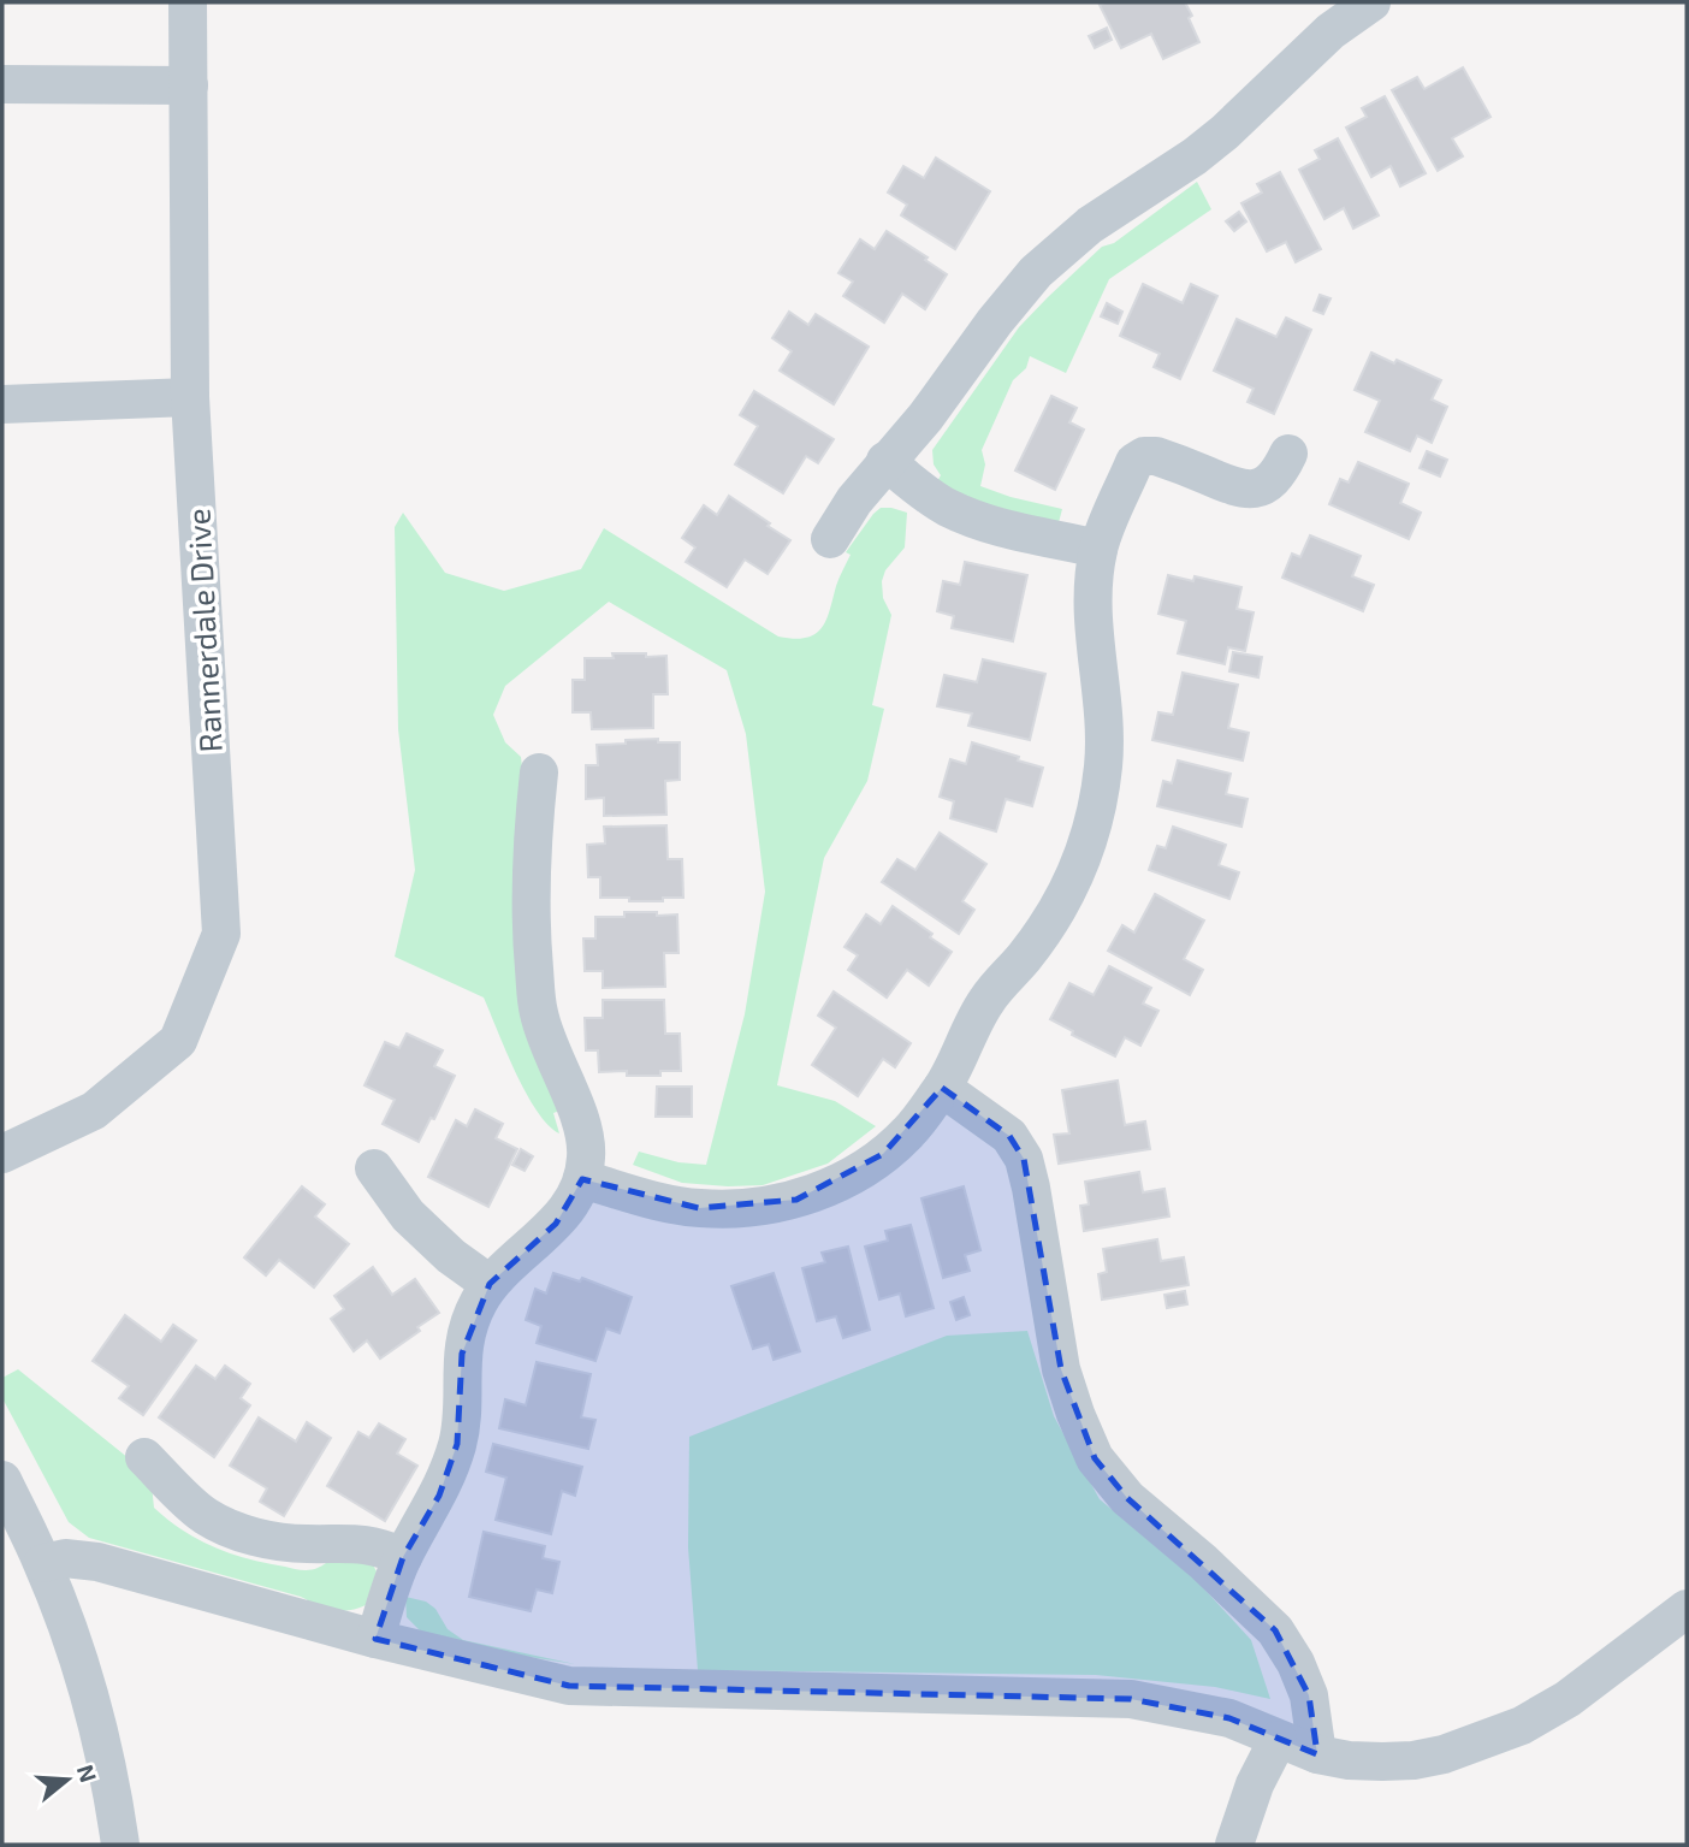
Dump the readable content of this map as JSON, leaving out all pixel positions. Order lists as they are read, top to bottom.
{
  "streets": {
    "street": ["Rannerdale Drive"]
  },
  "north": "right"
}
